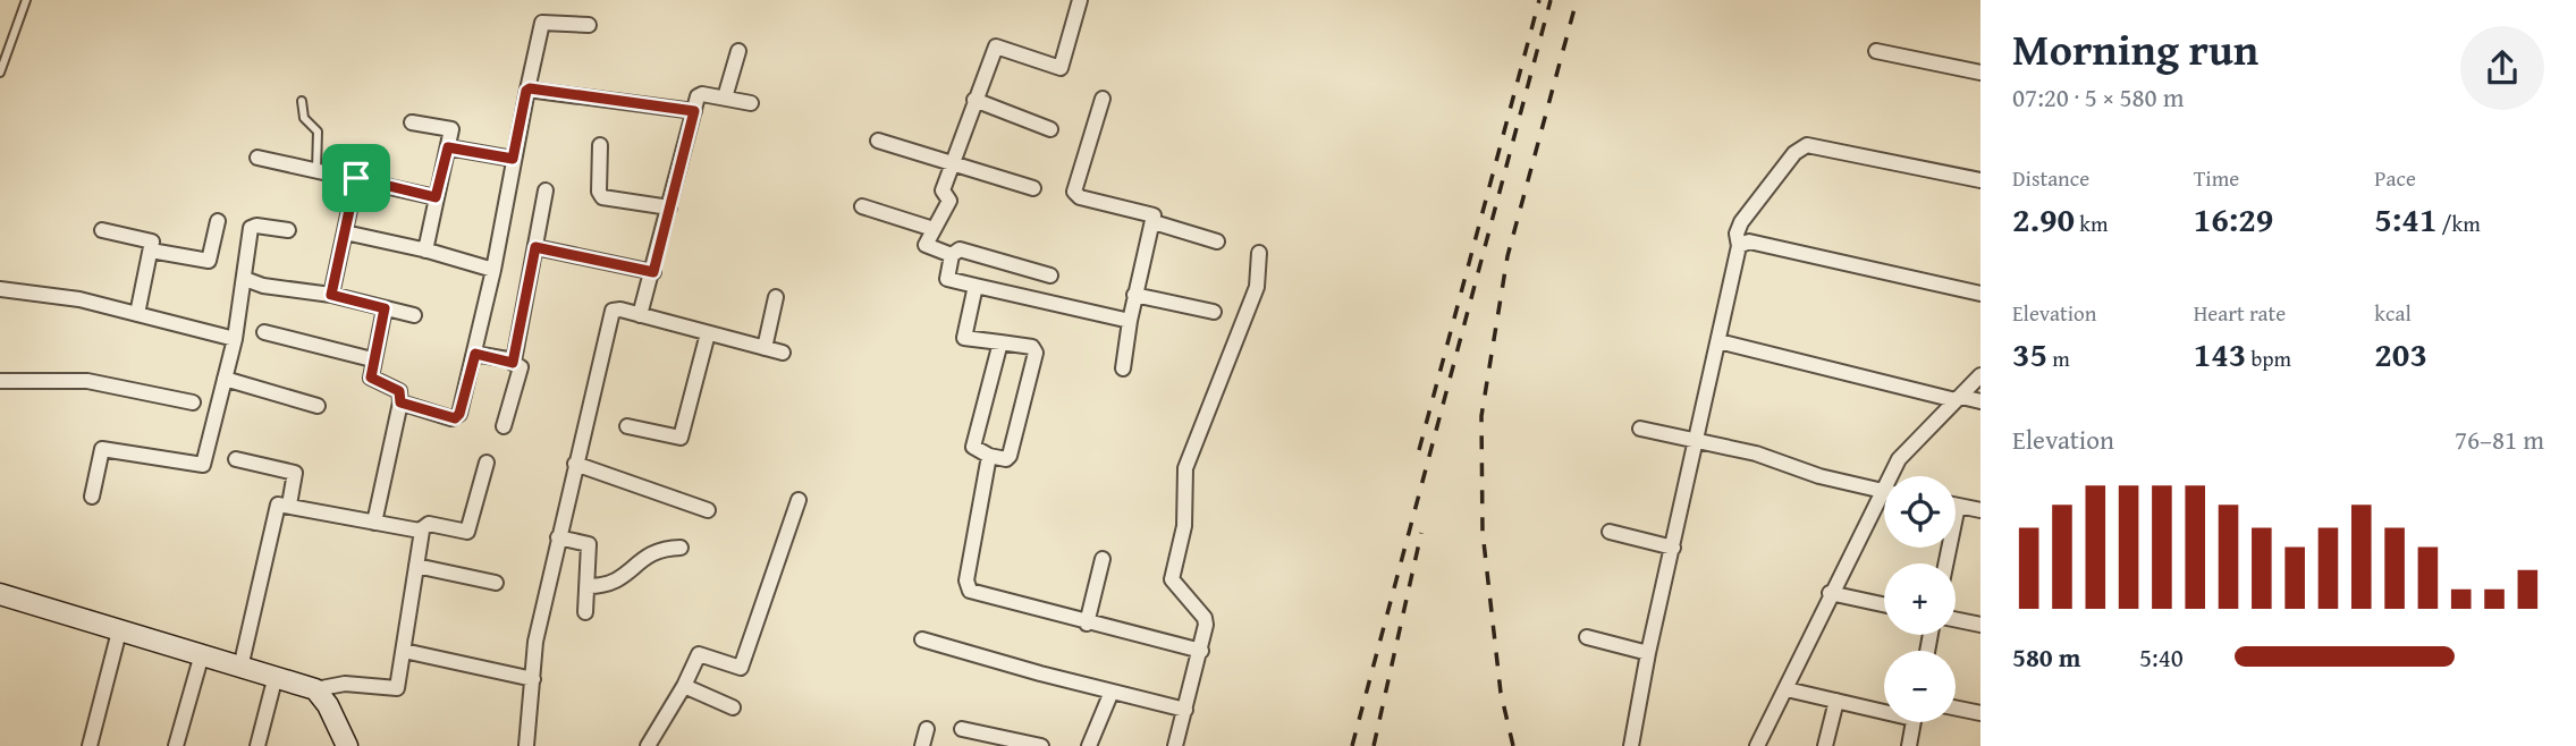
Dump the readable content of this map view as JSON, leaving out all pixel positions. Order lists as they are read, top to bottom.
{
  "page": {
    "heading": ["Morning run", "07:20 · 5 × 580 m"],
    "stats": [
      ["Distance", "2.90 km"],
      ["Time", "16:29"],
      ["Pace", "5:41 /km"],
      ["Elevation", "35 m"],
      ["Heart rate", "143 bpm"],
      ["kcal", "203"]
    ],
    "chart": ["Elevation", "76–81 m"],
    "map_buttons": ["+", "−"],
    "list": [
      {
        "name": "580 m",
        "note": "5:40"
      }
    ]
  }
}
